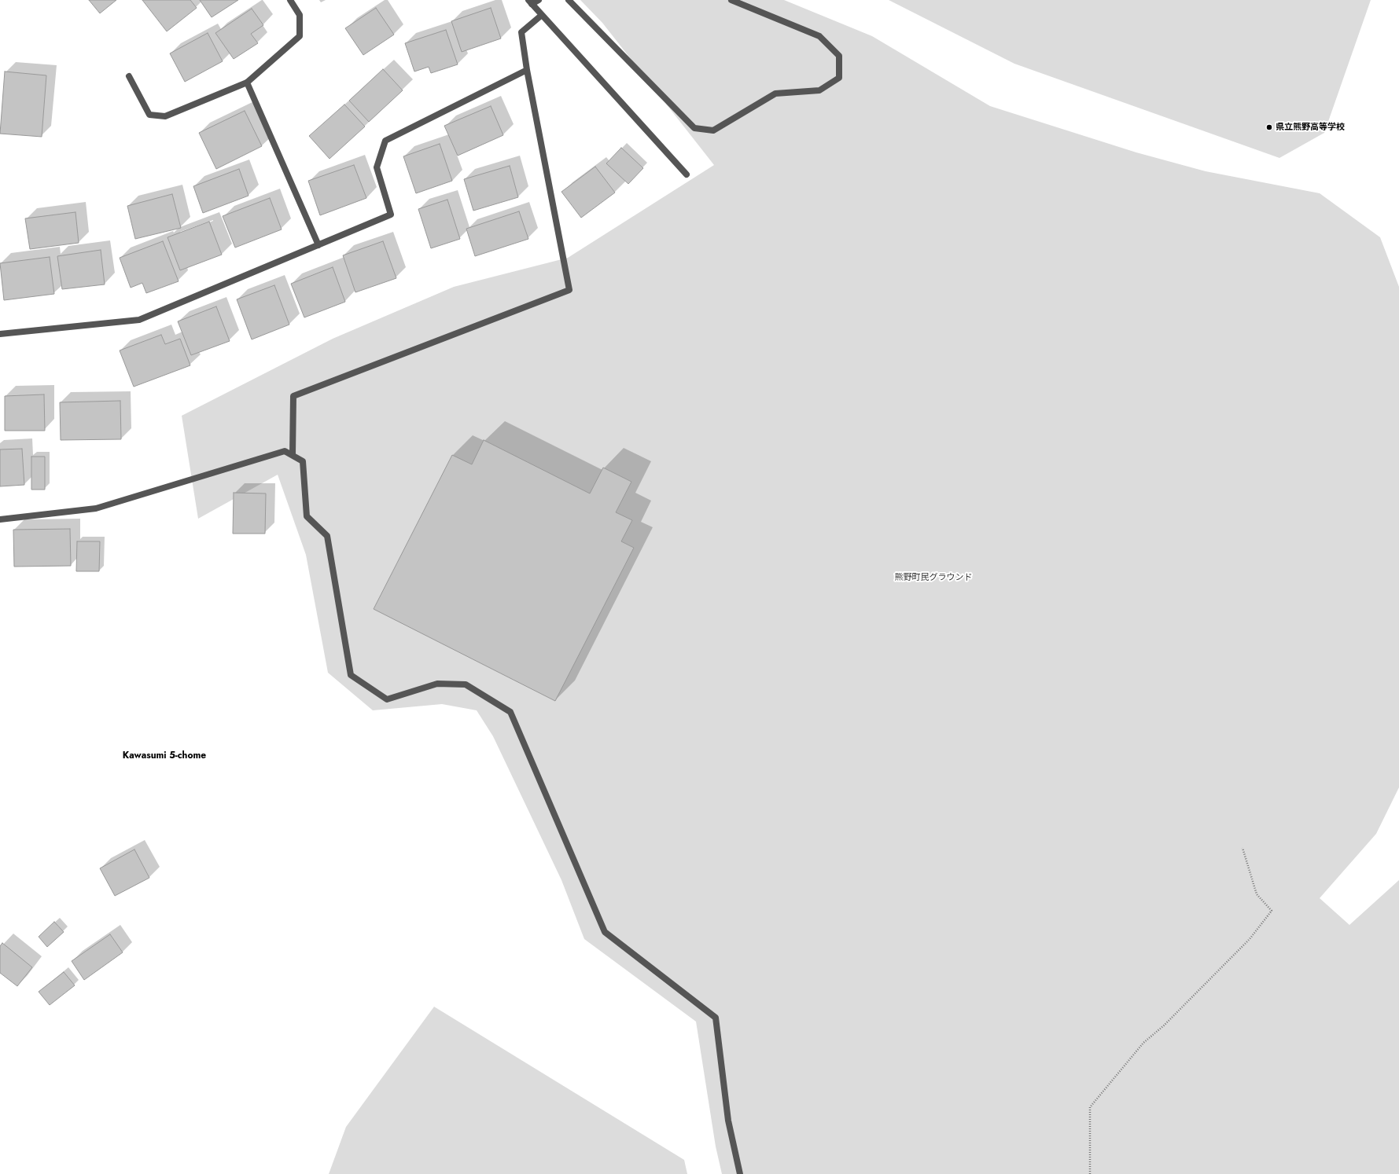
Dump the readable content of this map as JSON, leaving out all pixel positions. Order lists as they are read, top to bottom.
{
  "districts": ["Kawasumi 5-chome"],
  "parks": ["熊野町民グラウンド"],
  "places": ["県立熊野高等学校"]
}
